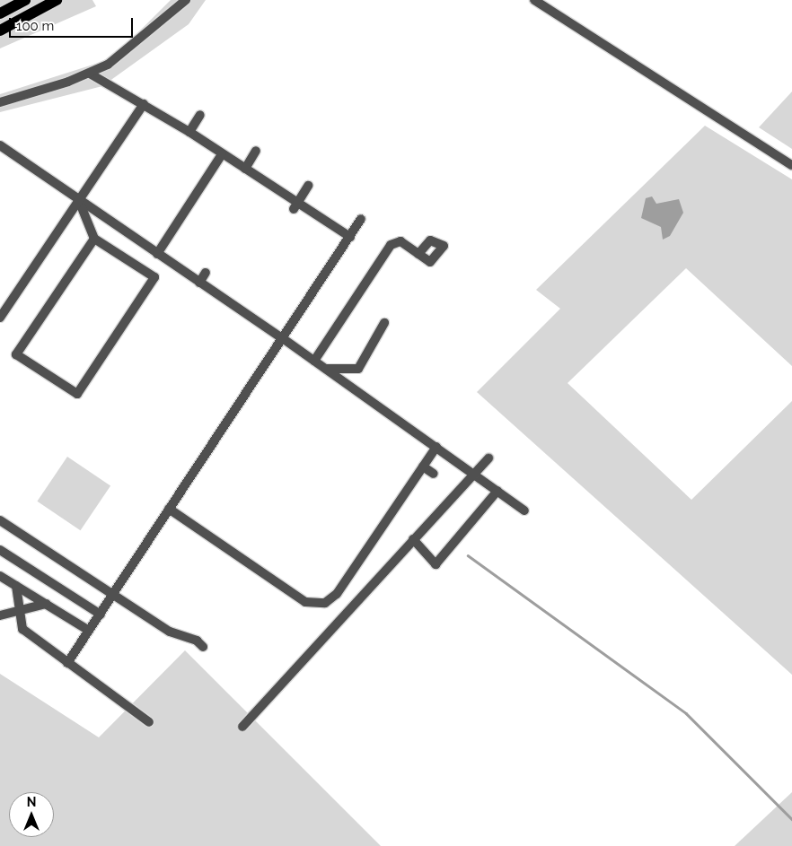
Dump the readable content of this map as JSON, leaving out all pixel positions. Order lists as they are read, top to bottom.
{
  "scale_bar": "100 m",
  "north": "top"
}
